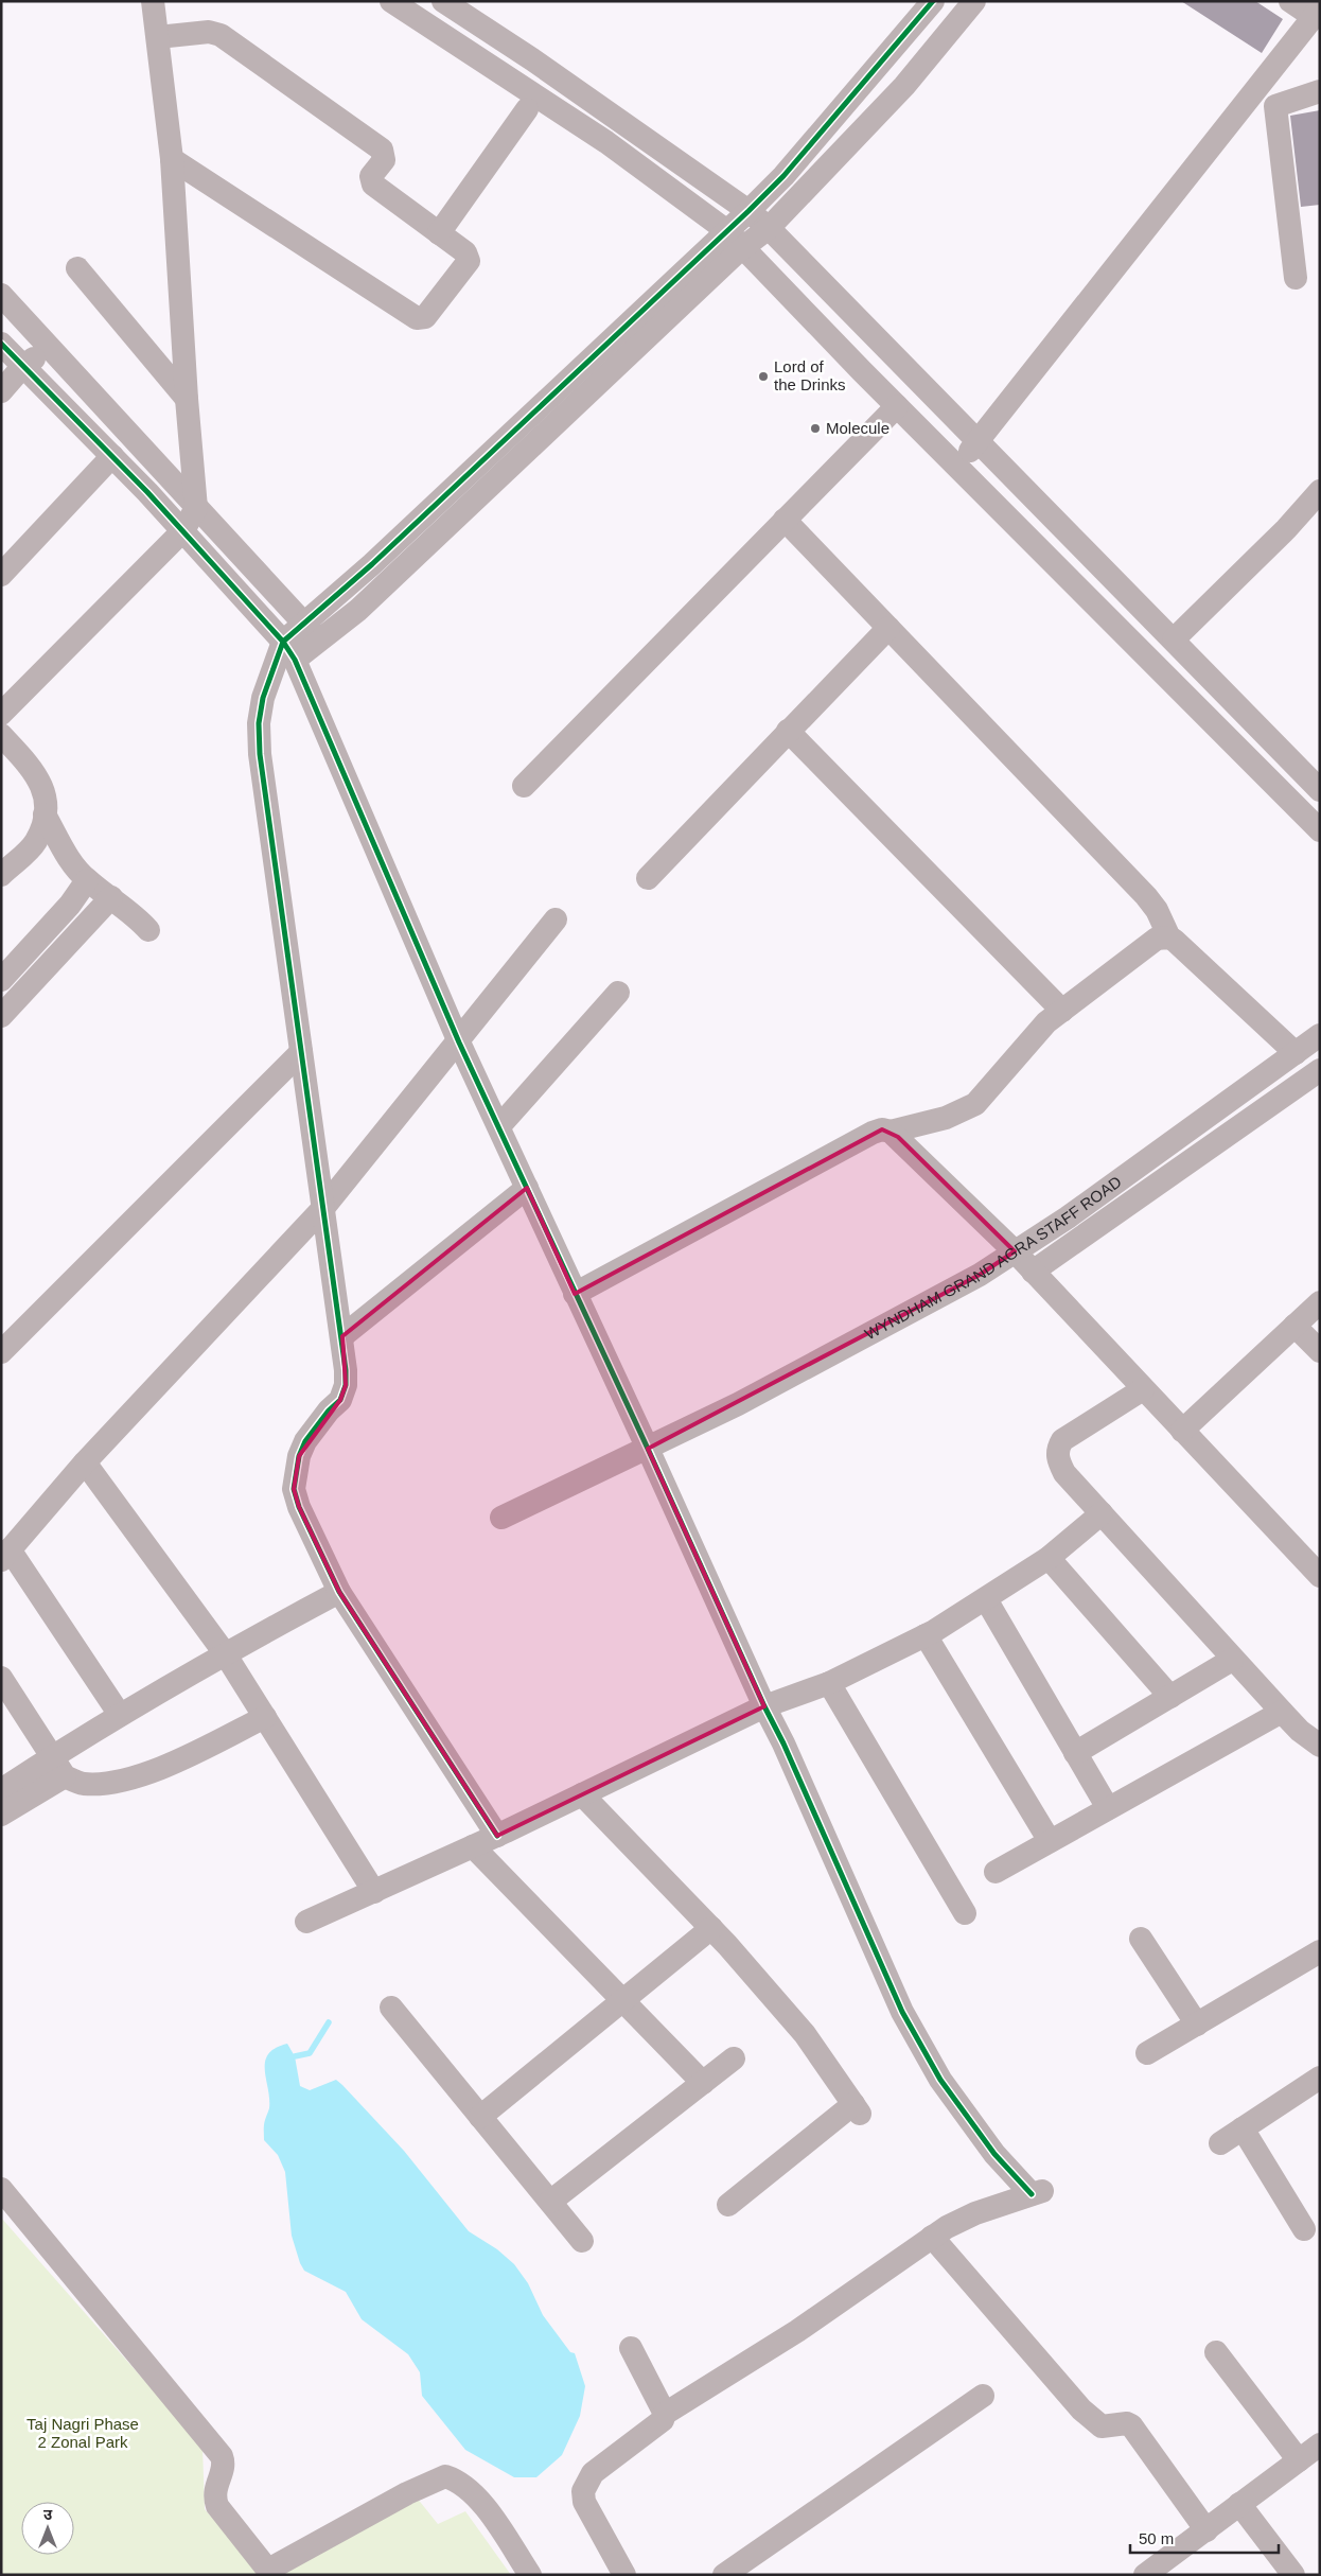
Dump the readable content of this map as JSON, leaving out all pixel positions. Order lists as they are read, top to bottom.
{
  "streets": {
    "street": ["WYNDHAM GRAND AGRA STAFF ROAD"]
  },
  "parks": ["Taj Nagri Phase 2 Zonal Park"],
  "places": ["Lord of the Drinks", "Molecule"],
  "scale_bar": "50 m",
  "north": "top"
}
